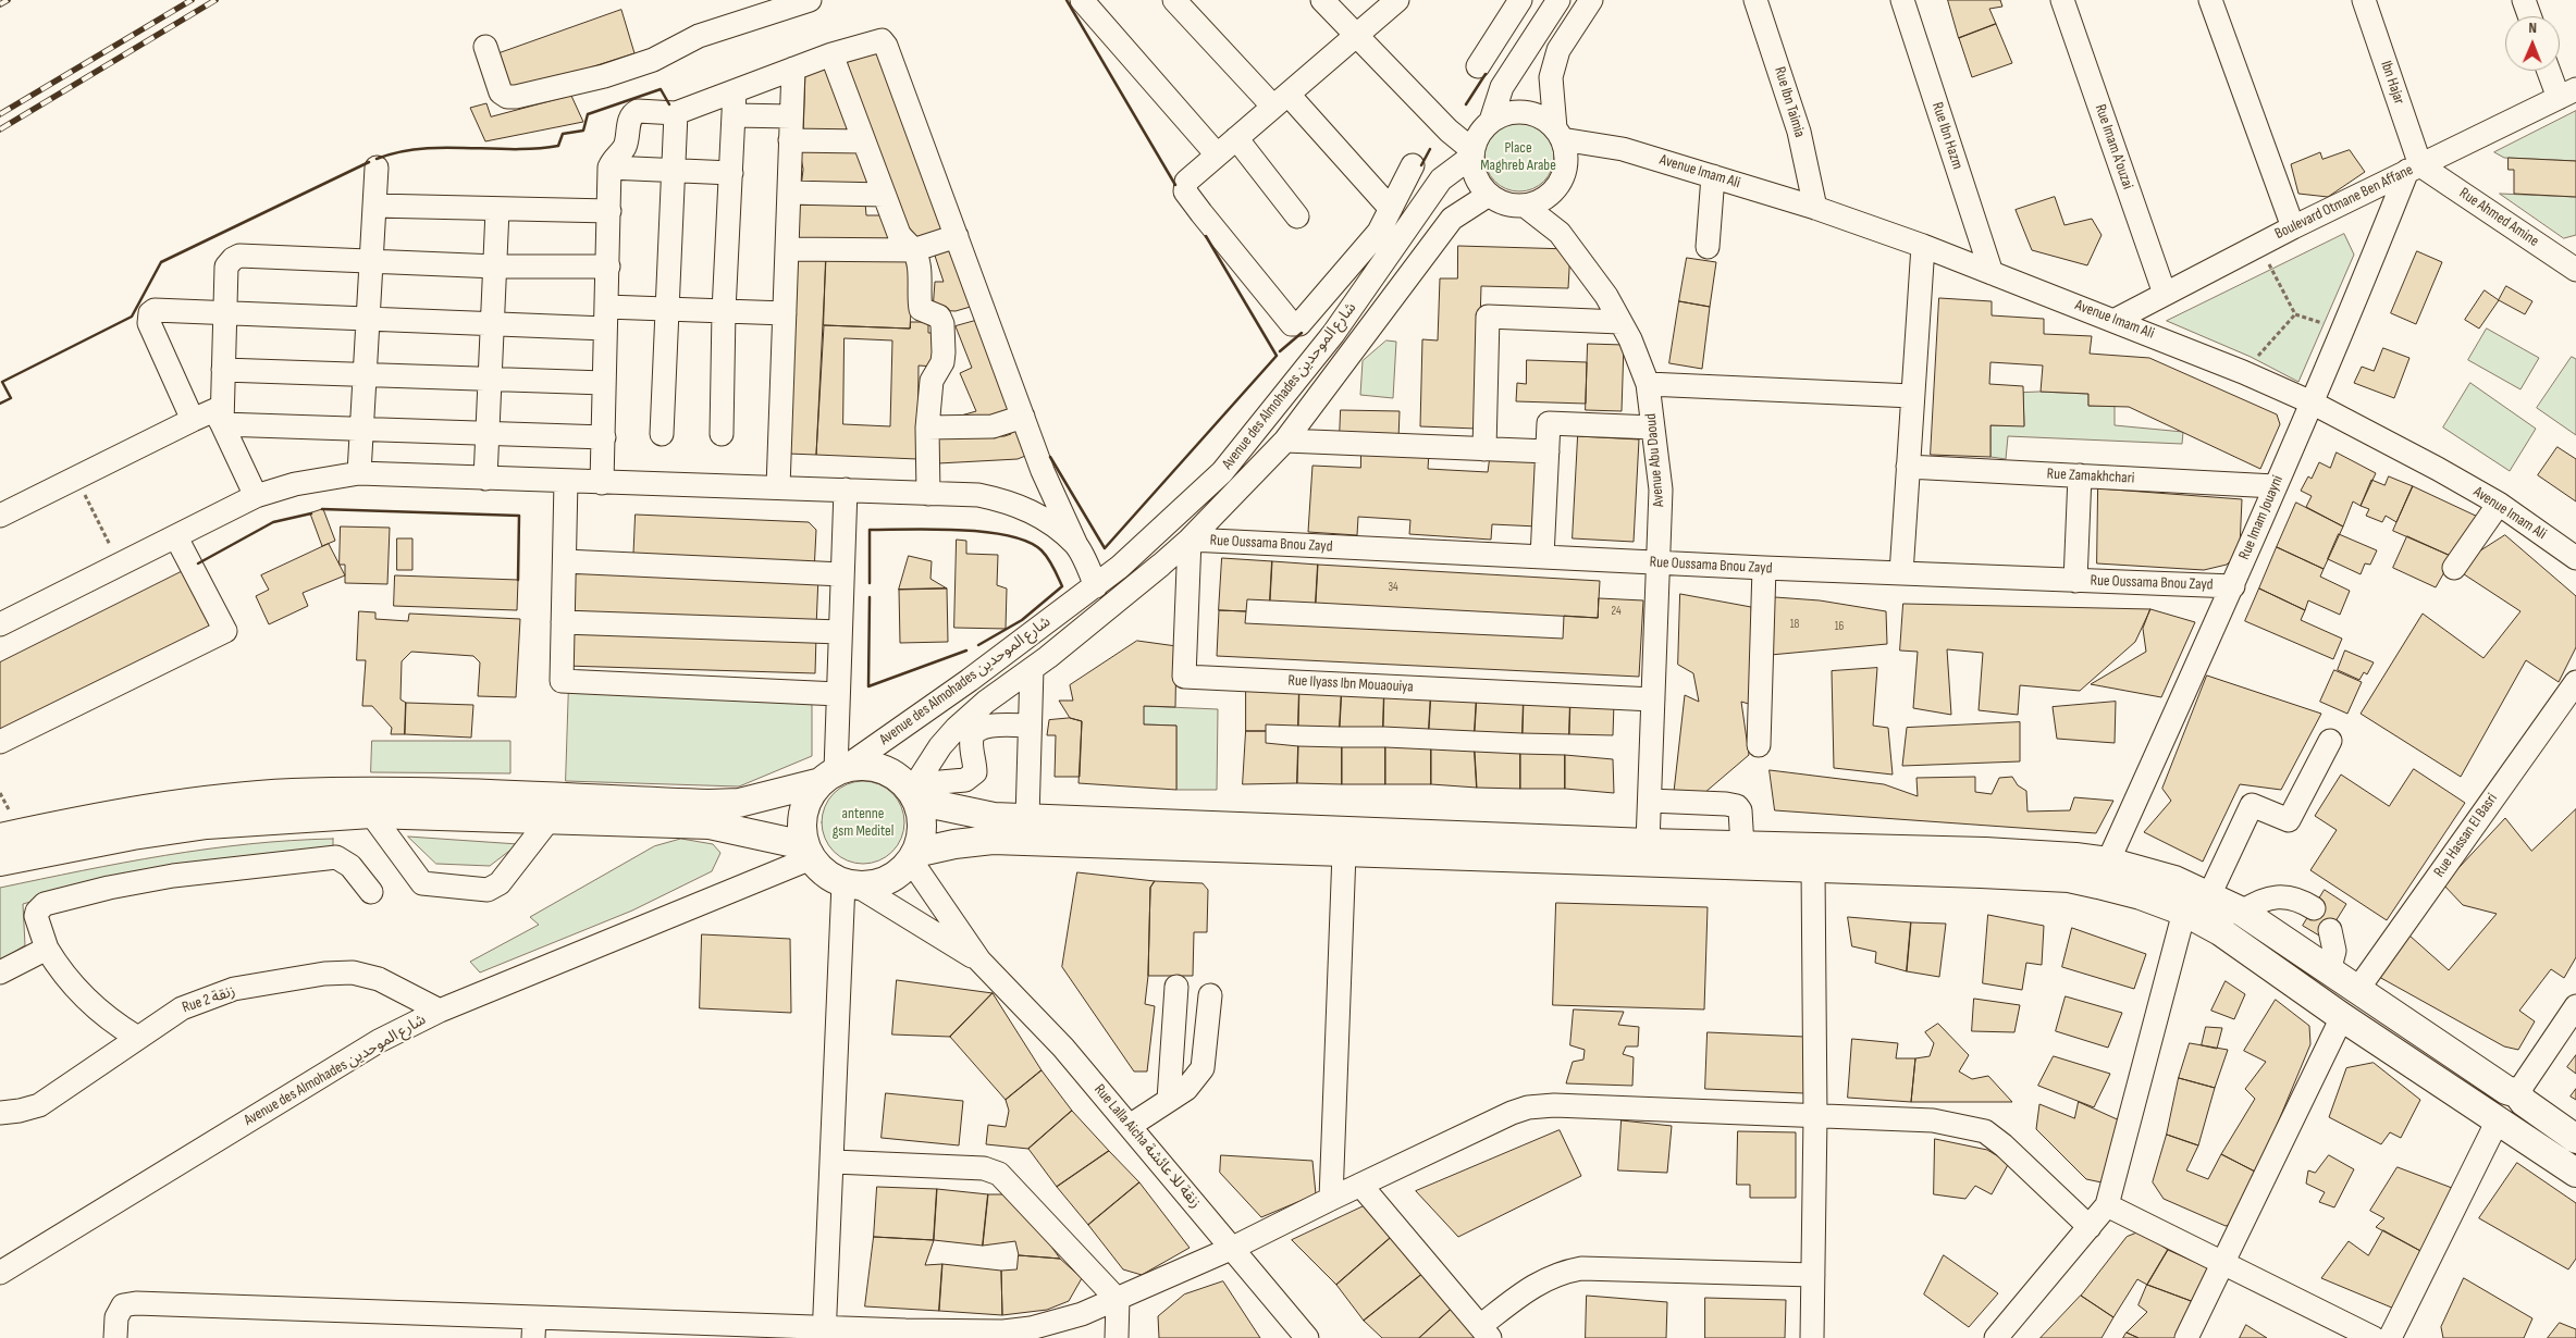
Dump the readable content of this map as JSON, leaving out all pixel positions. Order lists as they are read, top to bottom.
{
  "streets": {
    "street": [
      "Ibn Hajar",
      "Rue Ibn Taimia",
      "Rue Ibn Hazm",
      "Rue Imam A'ouzai",
      "Avenue Imam Ali",
      "Boulevard Otmane Ben Affane",
      "Rue Ahmed Amine",
      "Avenue des Almohades شارع الموحدين",
      "Avenue Abu Daoud",
      "Rue Zamakhchari",
      "Rue Imam Jouayni",
      "Rue Oussama Bnou Zayd",
      "Rue Ilyass Ibn Mouaouiya",
      "Rue Hassan El Basri",
      "Rue 2 زنقة",
      "Rue Lalla Aicha زنقة للا عائشة"
    ]
  },
  "crossings": [
    ["Ibn Hajar", "Boulevard Otmane Ben Affane"],
    ["Ibn Hajar", "Rue Ahmed Amine"],
    ["Ibn Hajar", "Rue Imam Jouayni"],
    ["Rue Ibn Taimia", "Avenue Imam Ali"],
    ["Rue Ibn Hazm", "Avenue Imam Ali"],
    ["Rue Imam A'ouzai", "Boulevard Otmane Ben Affane"],
    ["Avenue Imam Ali", "Boulevard Otmane Ben Affane"],
    ["Avenue Imam Ali", "Avenue des Almohades شارع الموحدين"],
    ["Avenue Imam Ali", "Avenue Abu Daoud"],
    ["Avenue Imam Ali", "Rue Imam Jouayni"],
    ["Boulevard Otmane Ben Affane", "Rue Ahmed Amine"],
    ["Boulevard Otmane Ben Affane", "Rue Imam Jouayni"],
    ["Rue Ahmed Amine", "Rue Imam Jouayni"],
    ["Avenue des Almohades شارع الموحدين", "Avenue Abu Daoud"],
    ["Avenue des Almohades شارع الموحدين", "Rue Oussama Bnou Zayd"],
    ["Avenue des Almohades شارع الموحدين", "Rue Ilyass Ibn Mouaouiya"],
    ["Avenue des Almohades شارع الموحدين", "Rue 2 زنقة"],
    ["Avenue des Almohades شارع الموحدين", "Rue Lalla Aicha زنقة للا عائشة"],
    ["Avenue Abu Daoud", "Rue Oussama Bnou Zayd"],
    ["Avenue Abu Daoud", "Rue Ilyass Ibn Mouaouiya"],
    ["Rue Zamakhchari", "Rue Imam Jouayni"],
    ["Rue Imam Jouayni", "Rue Oussama Bnou Zayd"],
    ["Rue Oussama Bnou Zayd", "Rue Ilyass Ibn Mouaouiya"]
  ],
  "parks": ["Place Maghreb Arabe", "antenne gsm Meditel"],
  "house_numbers": [
    "34",
    "24",
    "18",
    "16"
  ],
  "north": "top"
}
